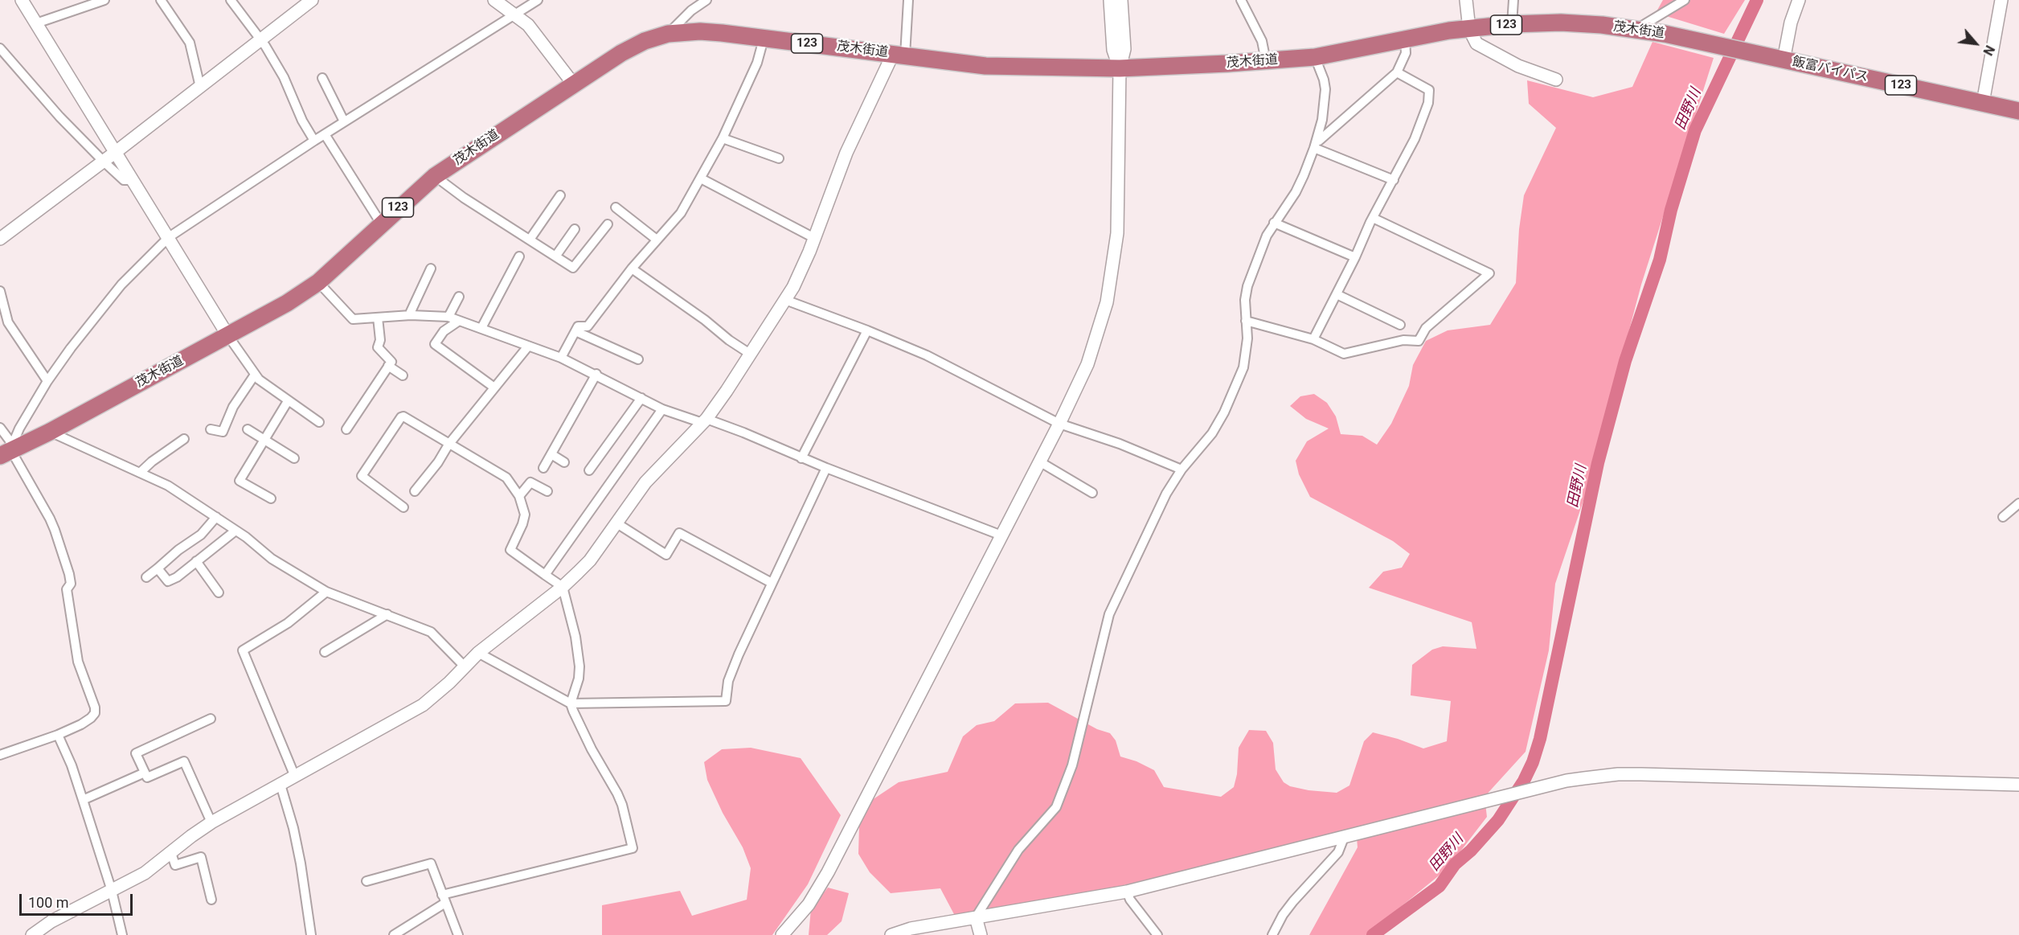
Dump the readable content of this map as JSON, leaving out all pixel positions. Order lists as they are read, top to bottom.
{
  "streets": {
    "highway": ["123", "茂木街道", "飯富バイパス"]
  },
  "crossings": [
    ["茂木街道", "飯富バイパス"]
  ],
  "water": ["田野川"],
  "scale_bar": "100 m",
  "north": "bottom right"
}
